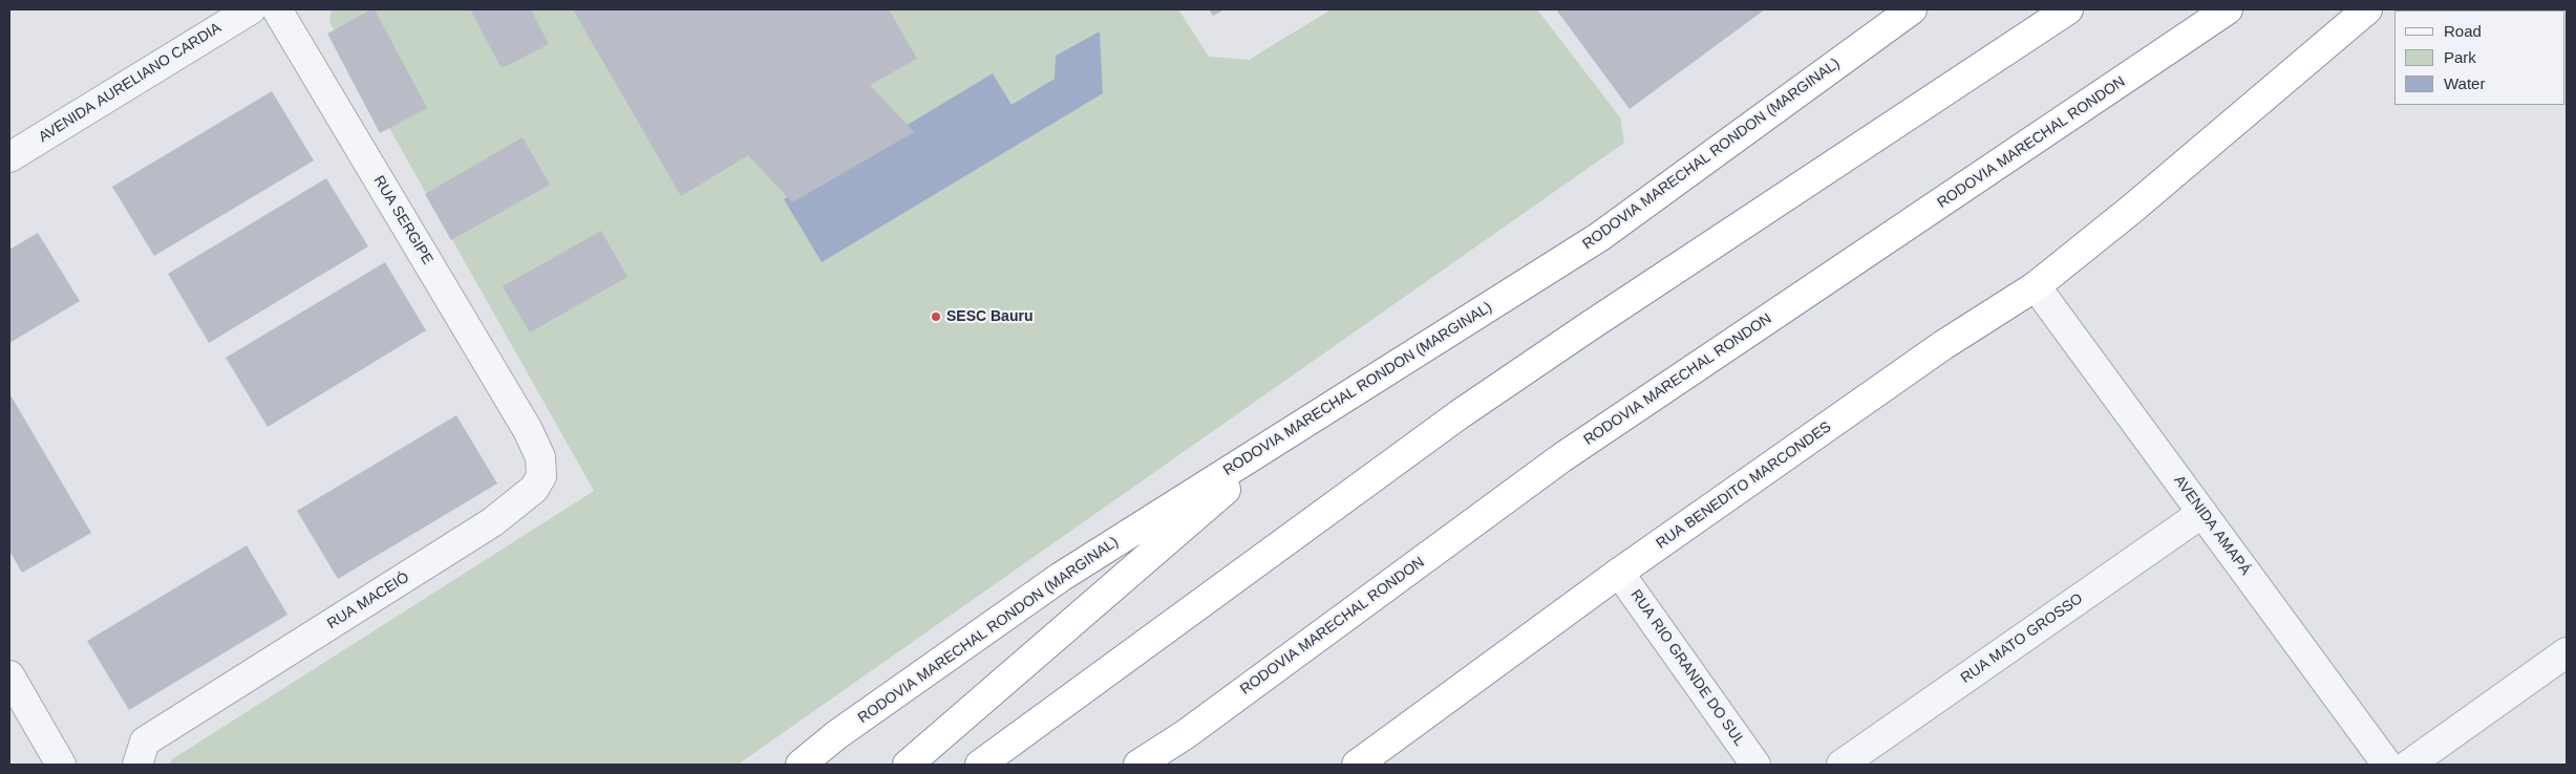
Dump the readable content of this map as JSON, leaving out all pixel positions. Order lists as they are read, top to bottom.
{
  "streets": {
    "highway": ["RODOVIA MARECHAL RONDON", "RODOVIA MARECHAL RONDON (MARGINAL)", "RUA BENEDITO MARCONDES"],
    "street": [
      "AVENIDA AURELIANO CARDIA",
      "RUA SERGIPE",
      "AVENIDA AMAPÁ",
      "RUA MACEIÓ",
      "RUA MATO GROSSO",
      "RUA RIO GRANDE DO SUL"
    ]
  },
  "crossings": [
    ["RUA SERGIPE", "RUA MACEIÓ"],
    ["RUA BENEDITO MARCONDES", "AVENIDA AMAPÁ"],
    ["RUA BENEDITO MARCONDES", "RUA RIO GRANDE DO SUL"],
    ["AVENIDA AMAPÁ", "RUA MATO GROSSO"]
  ],
  "places": ["SESC Bauru"],
  "legend": ["Road", "Park", "Water"]
}
